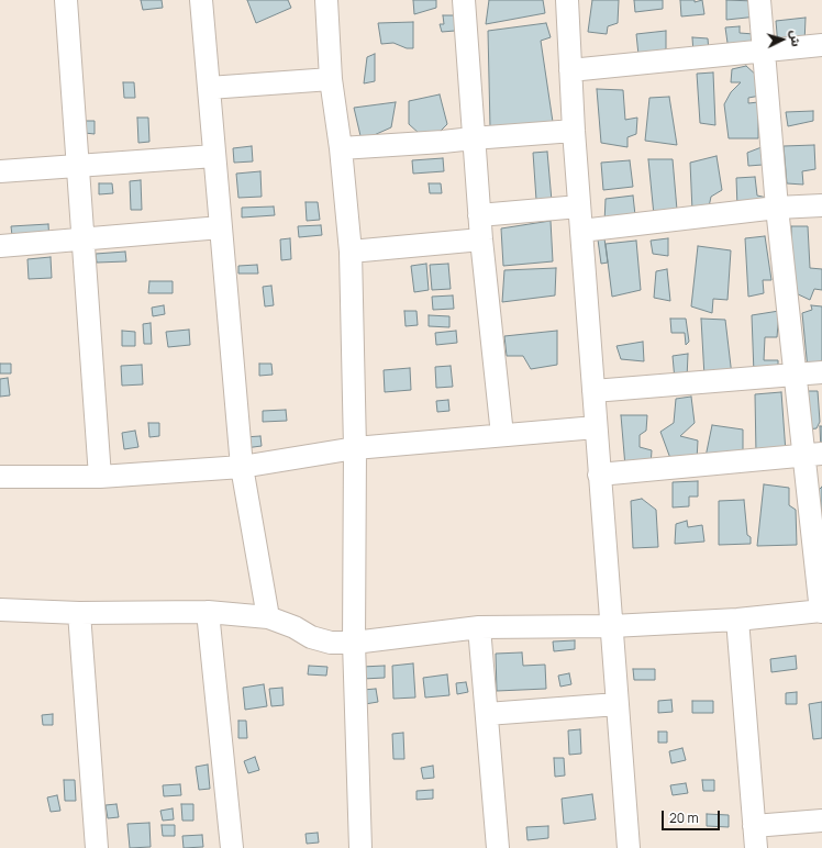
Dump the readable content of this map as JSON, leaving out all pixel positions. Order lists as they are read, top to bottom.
{
  "scale_bar": "20 m",
  "north": "right"
}
